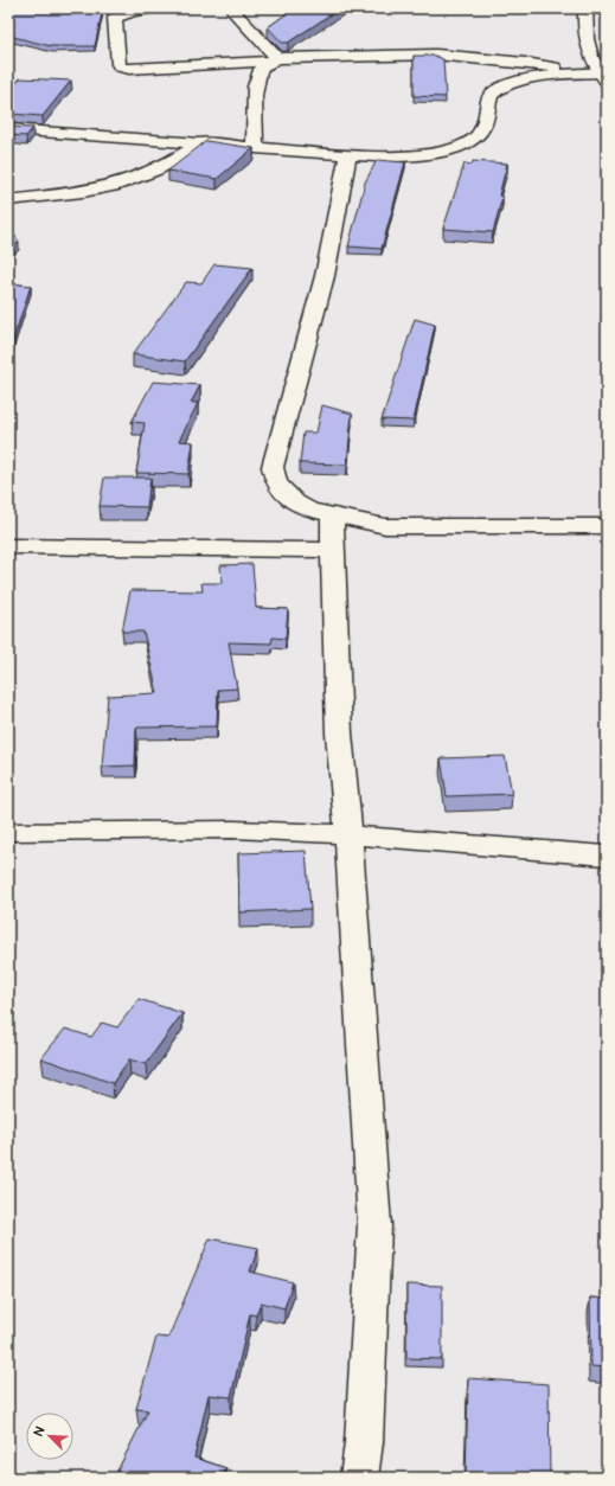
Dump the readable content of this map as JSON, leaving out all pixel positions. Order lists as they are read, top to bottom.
{
  "north": "top left"
}
